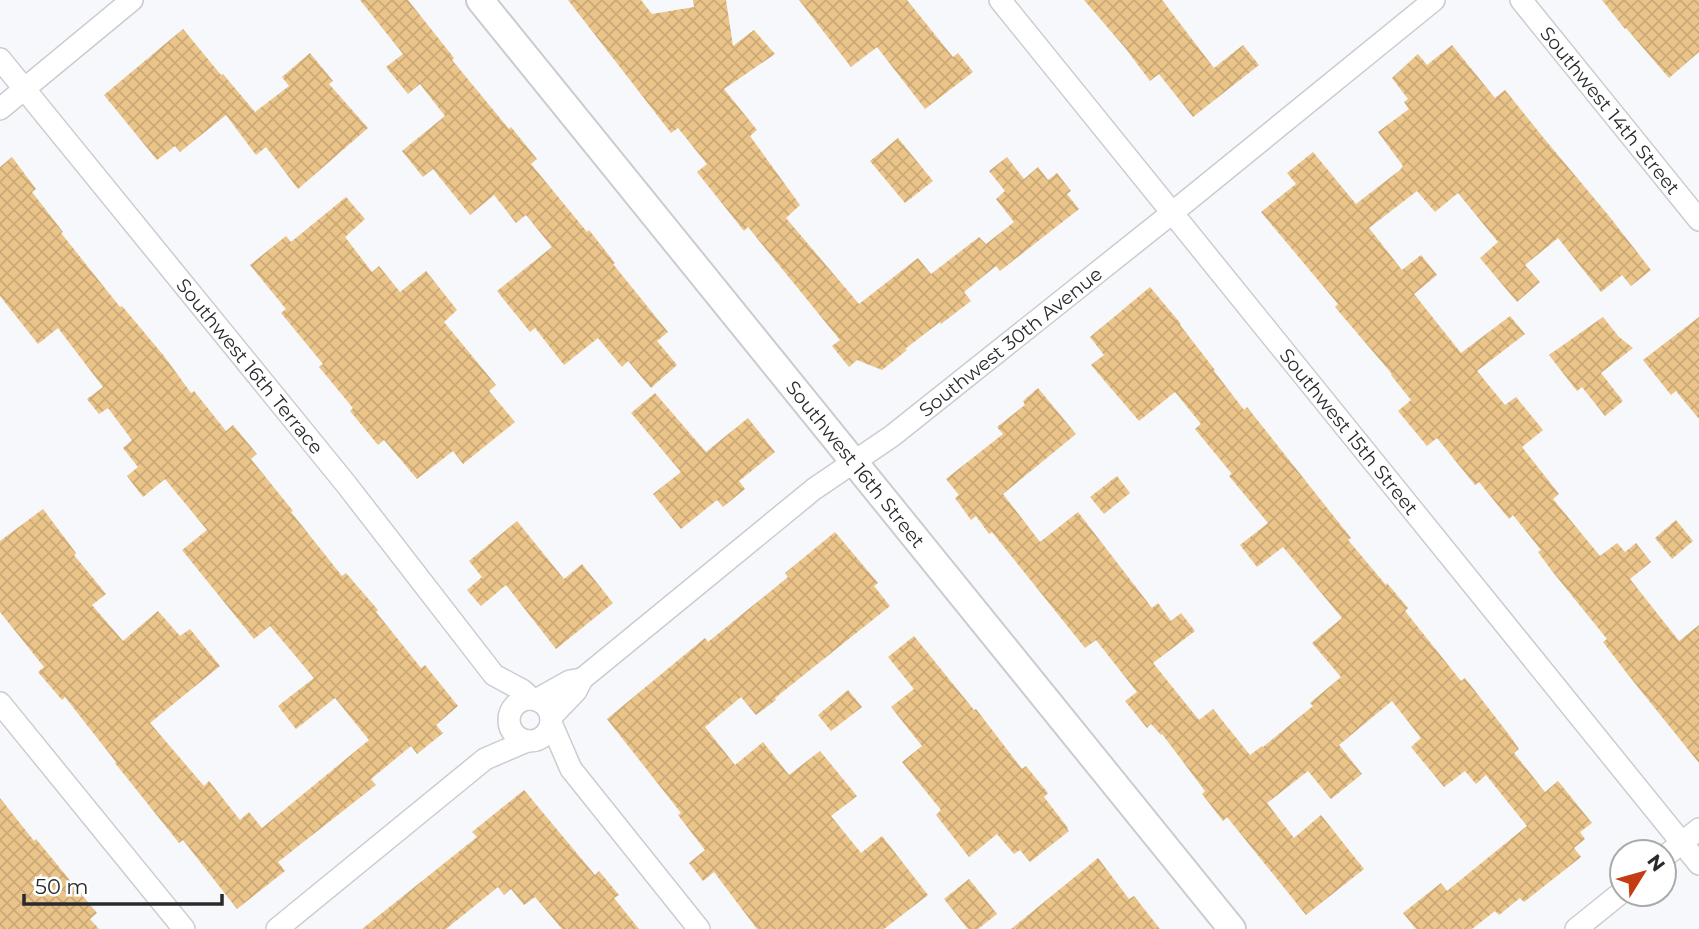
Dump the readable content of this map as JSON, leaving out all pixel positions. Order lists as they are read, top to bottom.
{
  "streets": {
    "street": [
      "Southwest 14th Street",
      "Southwest 30th Avenue",
      "Southwest 16th Terrace",
      "Southwest 15th Street",
      "Southwest 16th Street"
    ]
  },
  "crossings": [
    ["Southwest 30th Avenue", "Southwest 16th Terrace"],
    ["Southwest 30th Avenue", "Southwest 15th Street"],
    ["Southwest 30th Avenue", "Southwest 16th Street"]
  ],
  "scale_bar": "50 m",
  "north": "top right"
}
